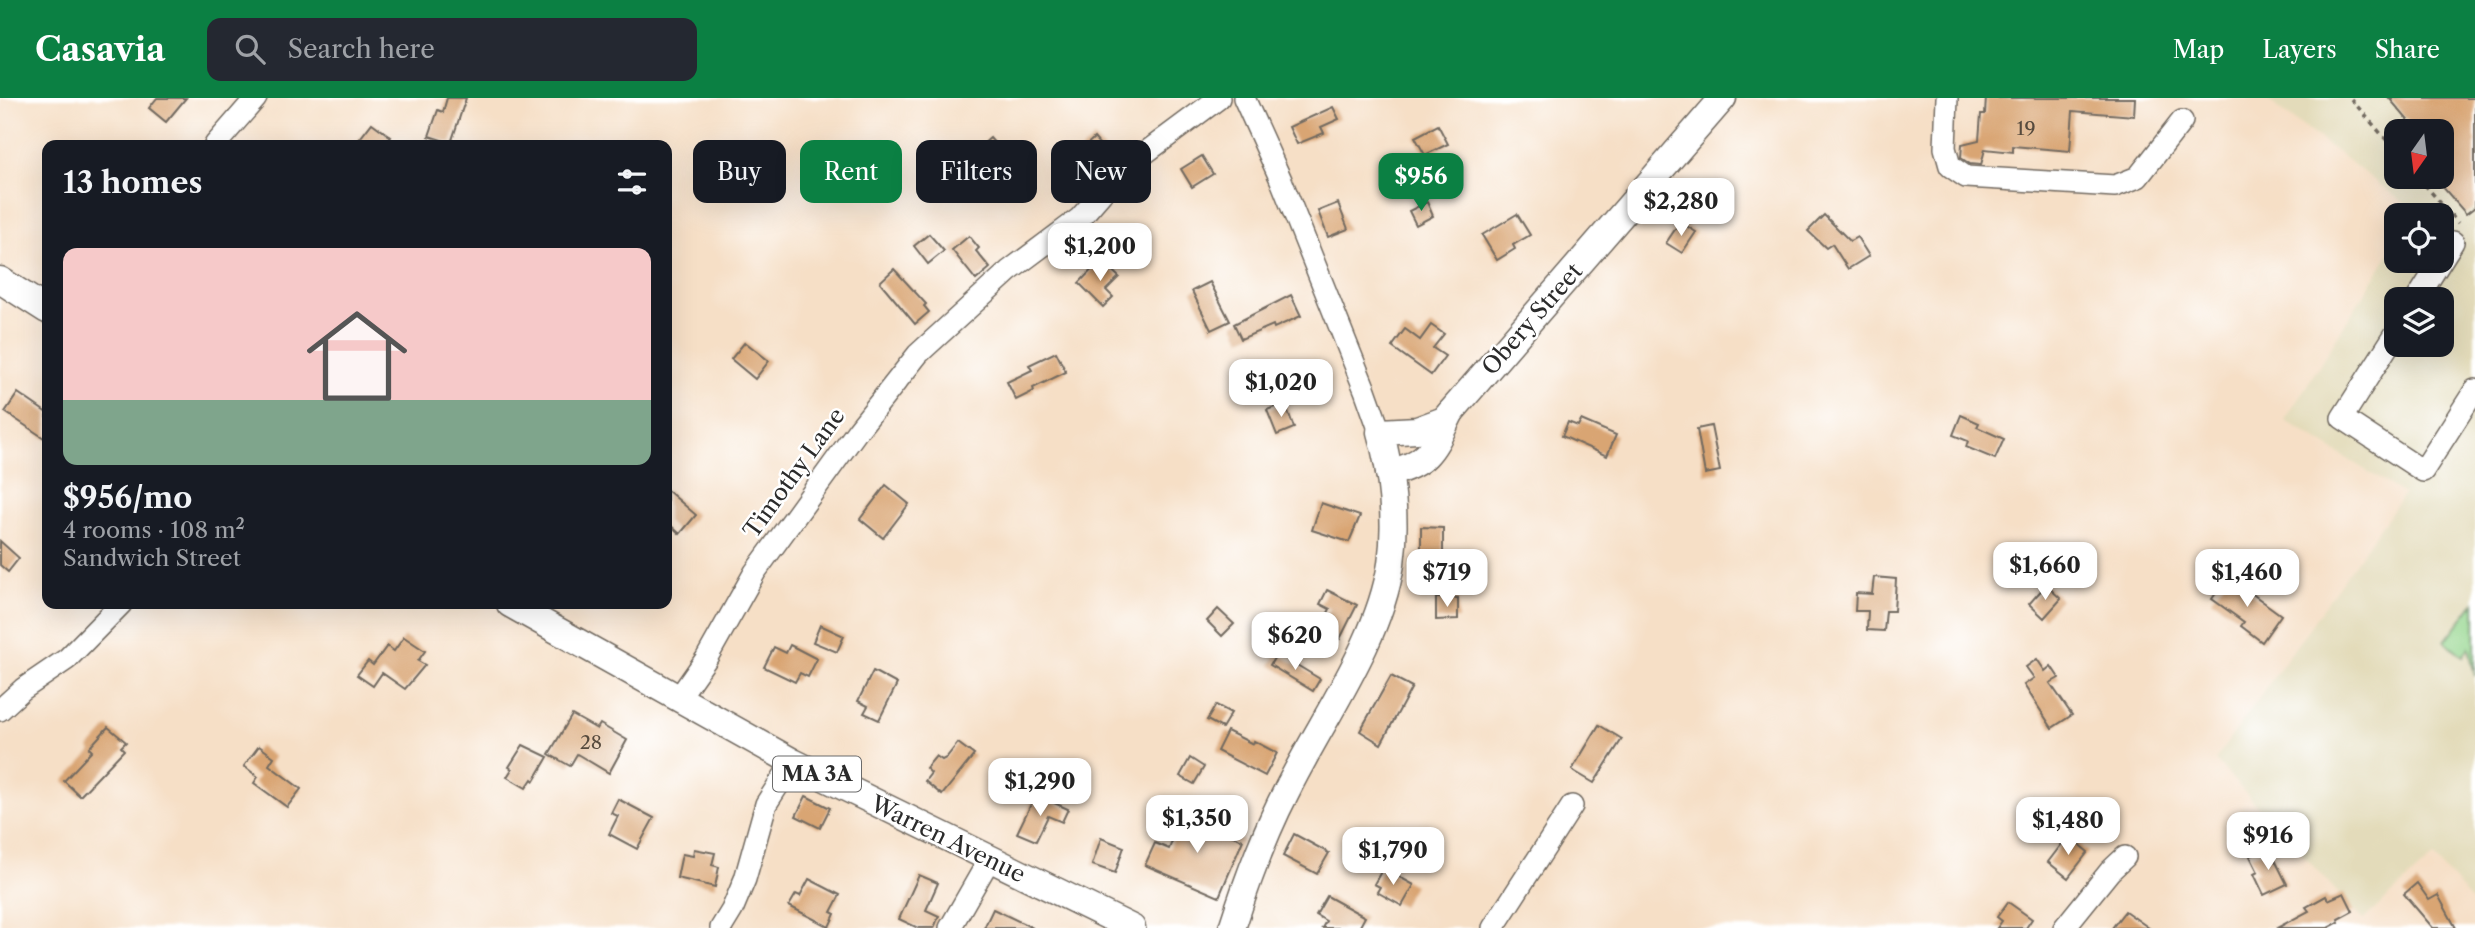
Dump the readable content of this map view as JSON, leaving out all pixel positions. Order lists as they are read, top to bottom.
{
  "streets": {
    "main road": ["Obery Street", "MA 3A", "Warren Avenue"],
    "street": ["Timothy Lane"]
  },
  "crossings": [
    ["Timothy Lane", "Warren Avenue"]
  ],
  "house_numbers": ["19", "28"],
  "north": "bottom",
  "page": {
    "header": "Casavia",
    "search": "Search here",
    "nav": ["Map", "Layers", "Share"],
    "chip": [
      "Buy",
      "Rent",
      "Filters",
      "New"
    ],
    "heading": "13 homes",
    "price": [
      "$956",
      "$2,280",
      "$1,200",
      "$1,020",
      "$1,660",
      "$719",
      "$1,460",
      "$620",
      "$1,290",
      "$1,350",
      "$1,480",
      "$916",
      "$1,790"
    ],
    "list": [
      {
        "name": "$956/mo",
        "note": "4 rooms · 108 m² · Sandwich Street"
      }
    ]
  }
}
